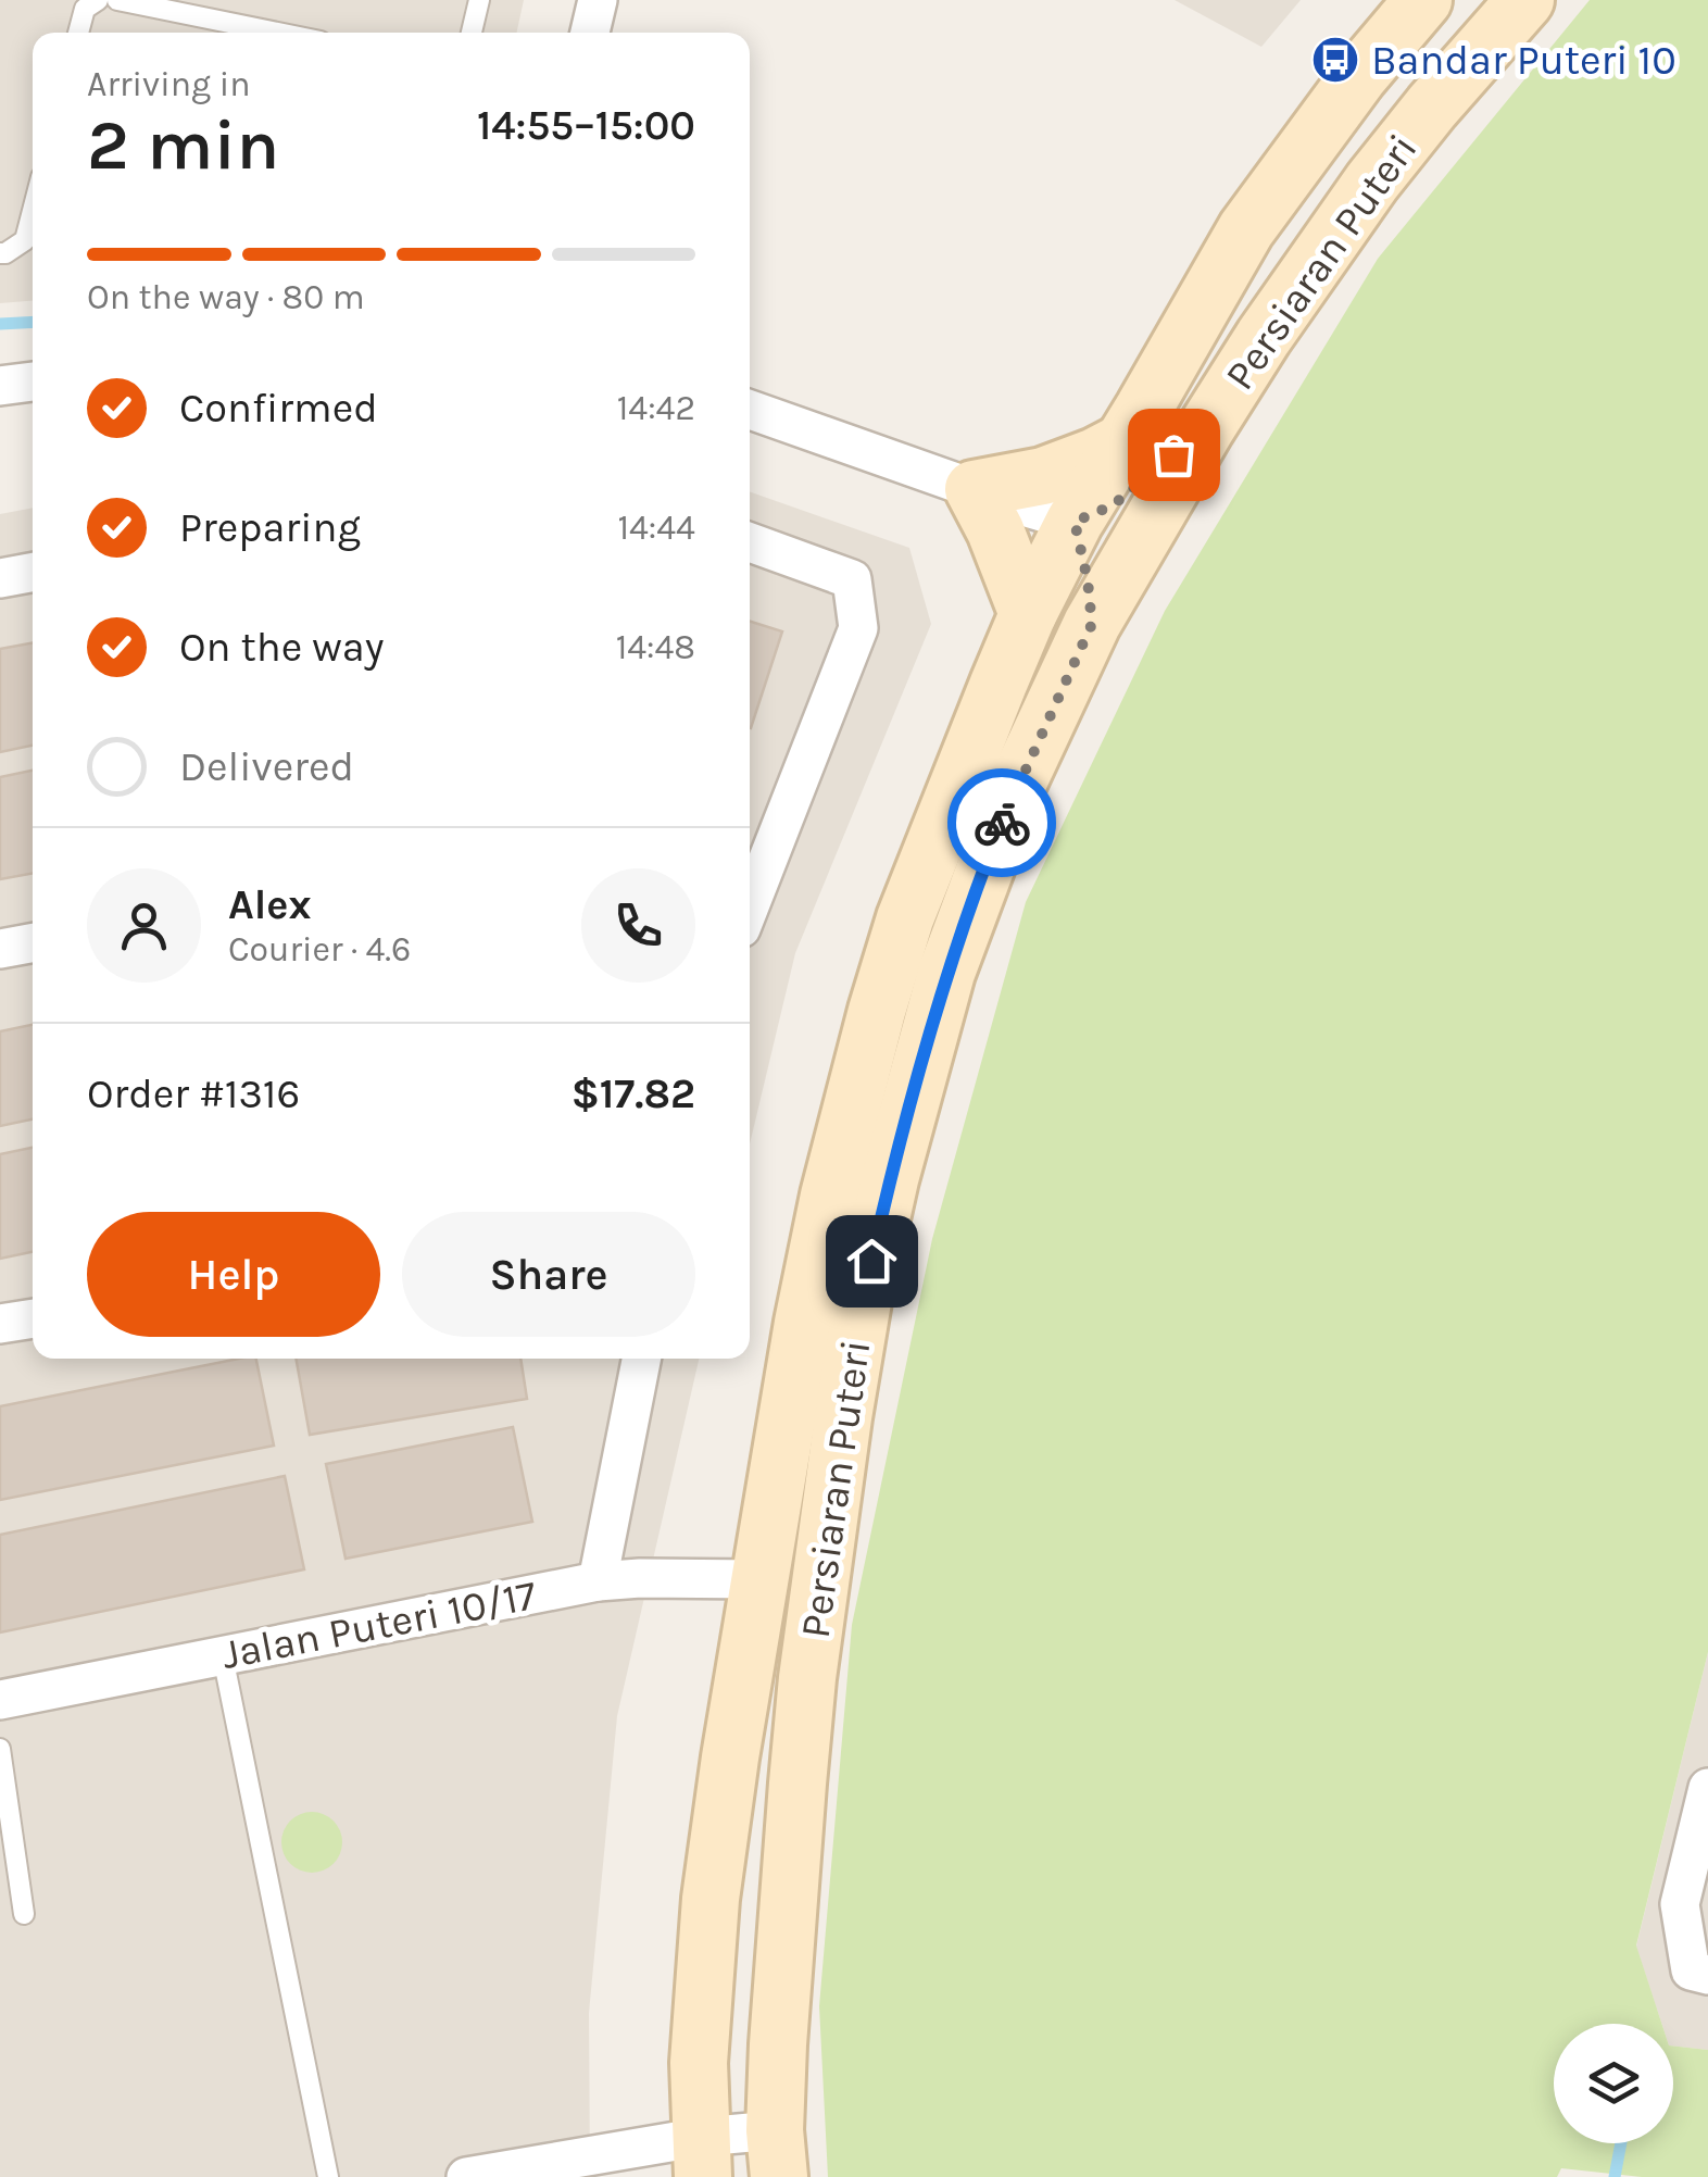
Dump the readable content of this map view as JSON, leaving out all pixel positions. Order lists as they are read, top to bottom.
{
  "streets": {
    "main road": ["Persiaran Puteri"],
    "street": ["Jalan Puteri 10/17"]
  },
  "crossings": [
    ["Persiaran Puteri", "Jalan Puteri 10/17"]
  ],
  "places": {
    "bus stop": ["Bandar Puteri 10"]
  },
  "page": {
    "heading": ["2 min", "Arriving in", "14:55–15:00"],
    "panel": [
      "Alex",
      "Courier · 4.6",
      "Order #1316",
      "$17.82"
    ],
    "bar": "On the way · 80 m",
    "list": [
      ["Confirmed", "14:42"],
      ["Preparing", "14:44"],
      ["On the way", "14:48"],
      "Delivered"
    ],
    "buttons": ["Help", "Share"]
  }
}
